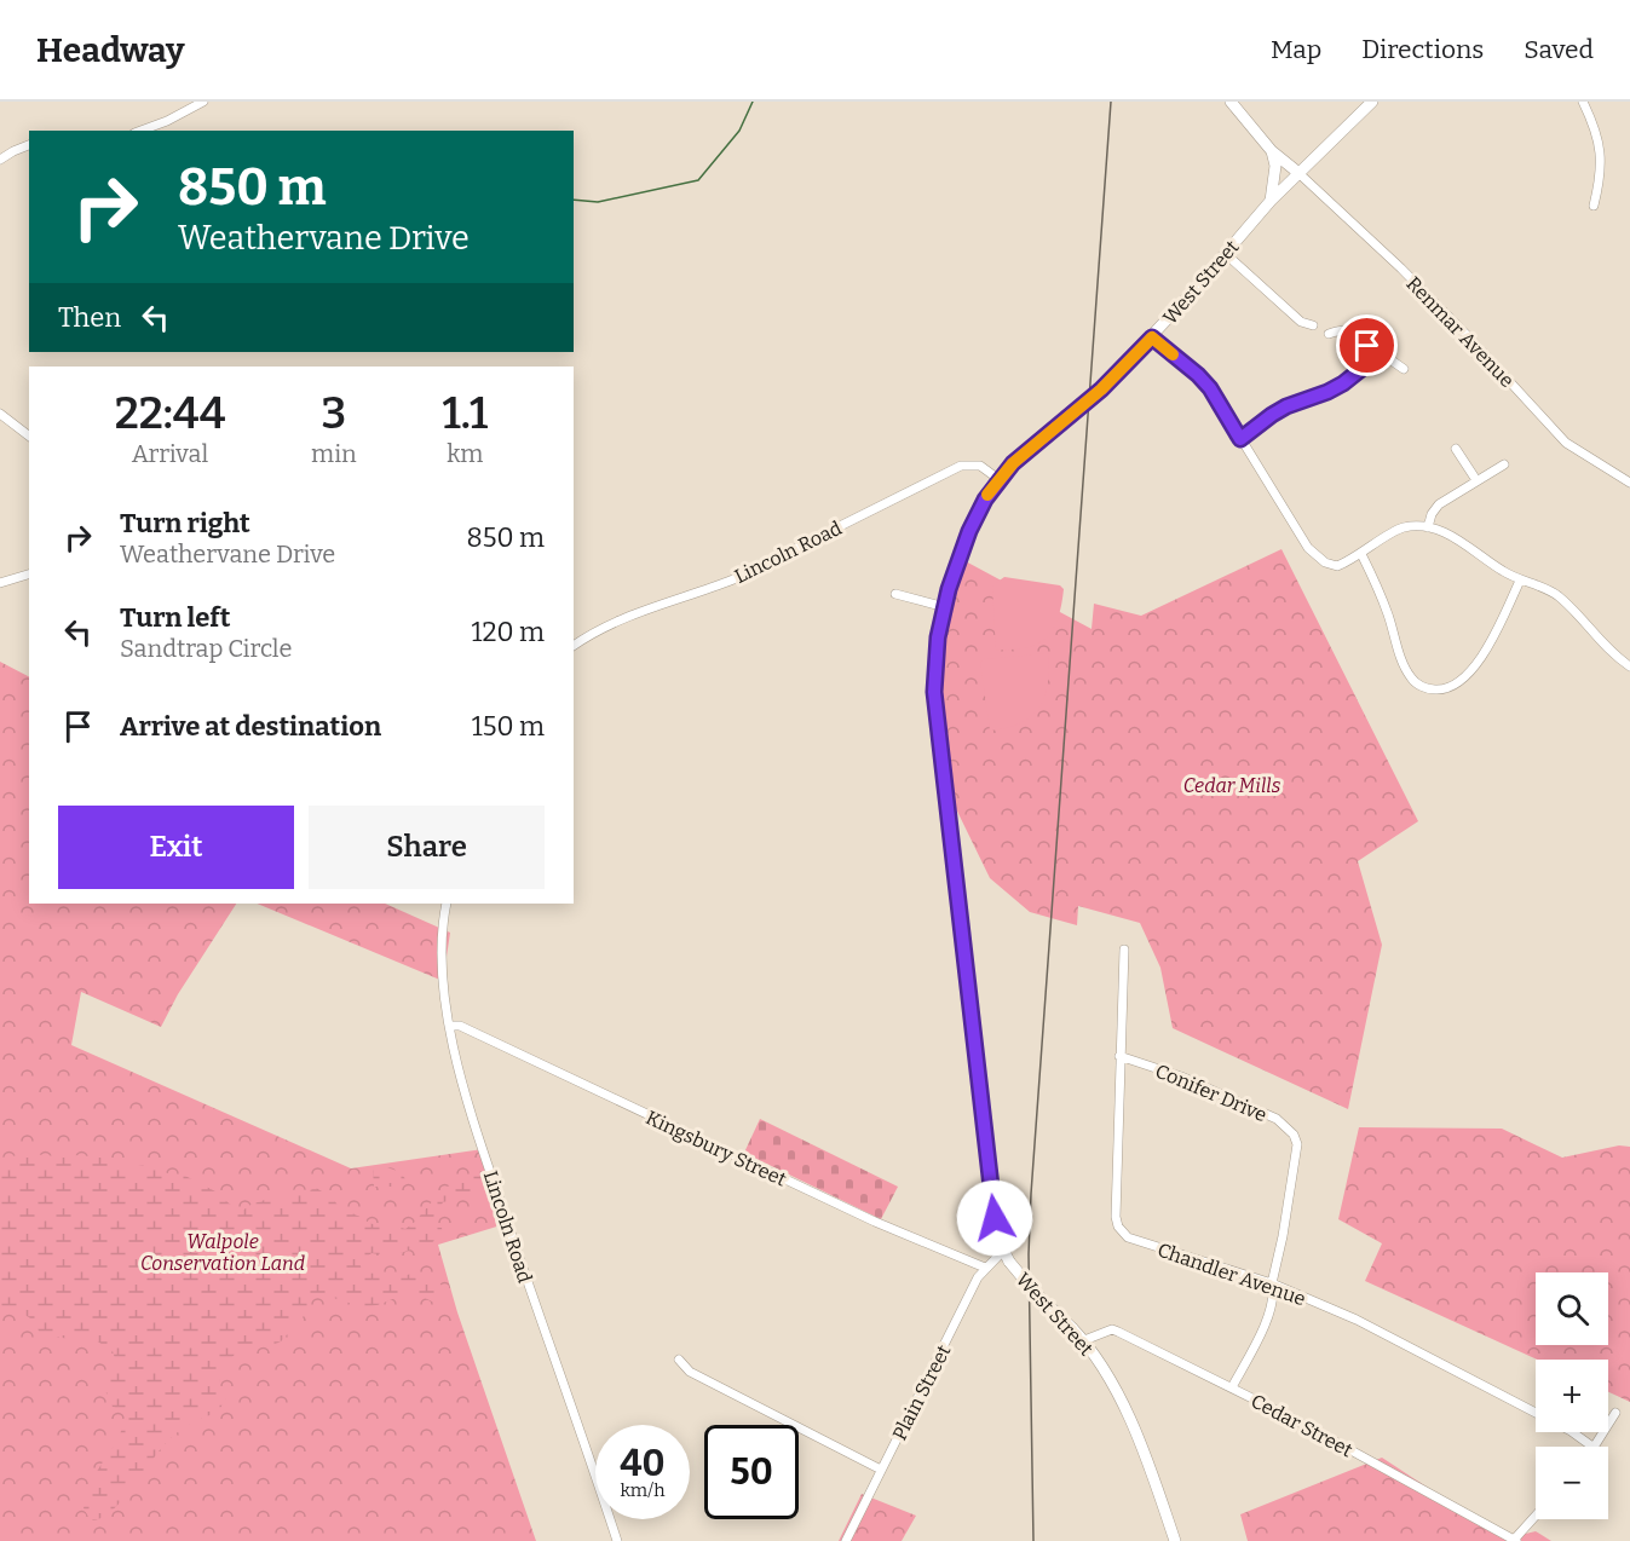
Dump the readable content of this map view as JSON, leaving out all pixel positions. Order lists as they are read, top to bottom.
{
  "streets": {
    "main road": ["West Street"],
    "street": [
      "Renmar Avenue",
      "Lincoln Road",
      "Conifer Drive",
      "Kingsbury Street",
      "Chandler Avenue",
      "Plain Street",
      "Cedar Street"
    ]
  },
  "crossings": [
    ["West Street", "Renmar Avenue"],
    ["West Street", "Lincoln Road"],
    ["West Street", "Plain Street"],
    ["West Street", "Cedar Street"],
    ["Lincoln Road", "Kingsbury Street"],
    ["Conifer Drive", "Chandler Avenue"],
    ["Conifer Drive", "Cedar Street"],
    ["Kingsbury Street", "Plain Street"]
  ],
  "parks": ["Cedar Mills", "Walpole Conservation Land"],
  "page": {
    "header": "Headway",
    "nav": ["Map", "Directions", "Saved"],
    "turn": ["850 m", "Weathervane Drive"],
    "then": "Then",
    "eta": [
      "22:44",
      "Arrival",
      "3",
      "min",
      "1.1",
      "km"
    ],
    "list": [
      {
        "name": "Turn right",
        "note": "Weathervane Drive",
        "value": "850 m"
      },
      {
        "name": "Turn left",
        "note": "Sandtrap Circle",
        "value": "120 m"
      },
      {
        "name": "Arrive at destination",
        "value": "150 m"
      }
    ],
    "buttons": ["Exit", "Share"],
    "map_buttons": ["+", "−"],
    "speed": "40 km/h",
    "limit": "50"
  }
}
